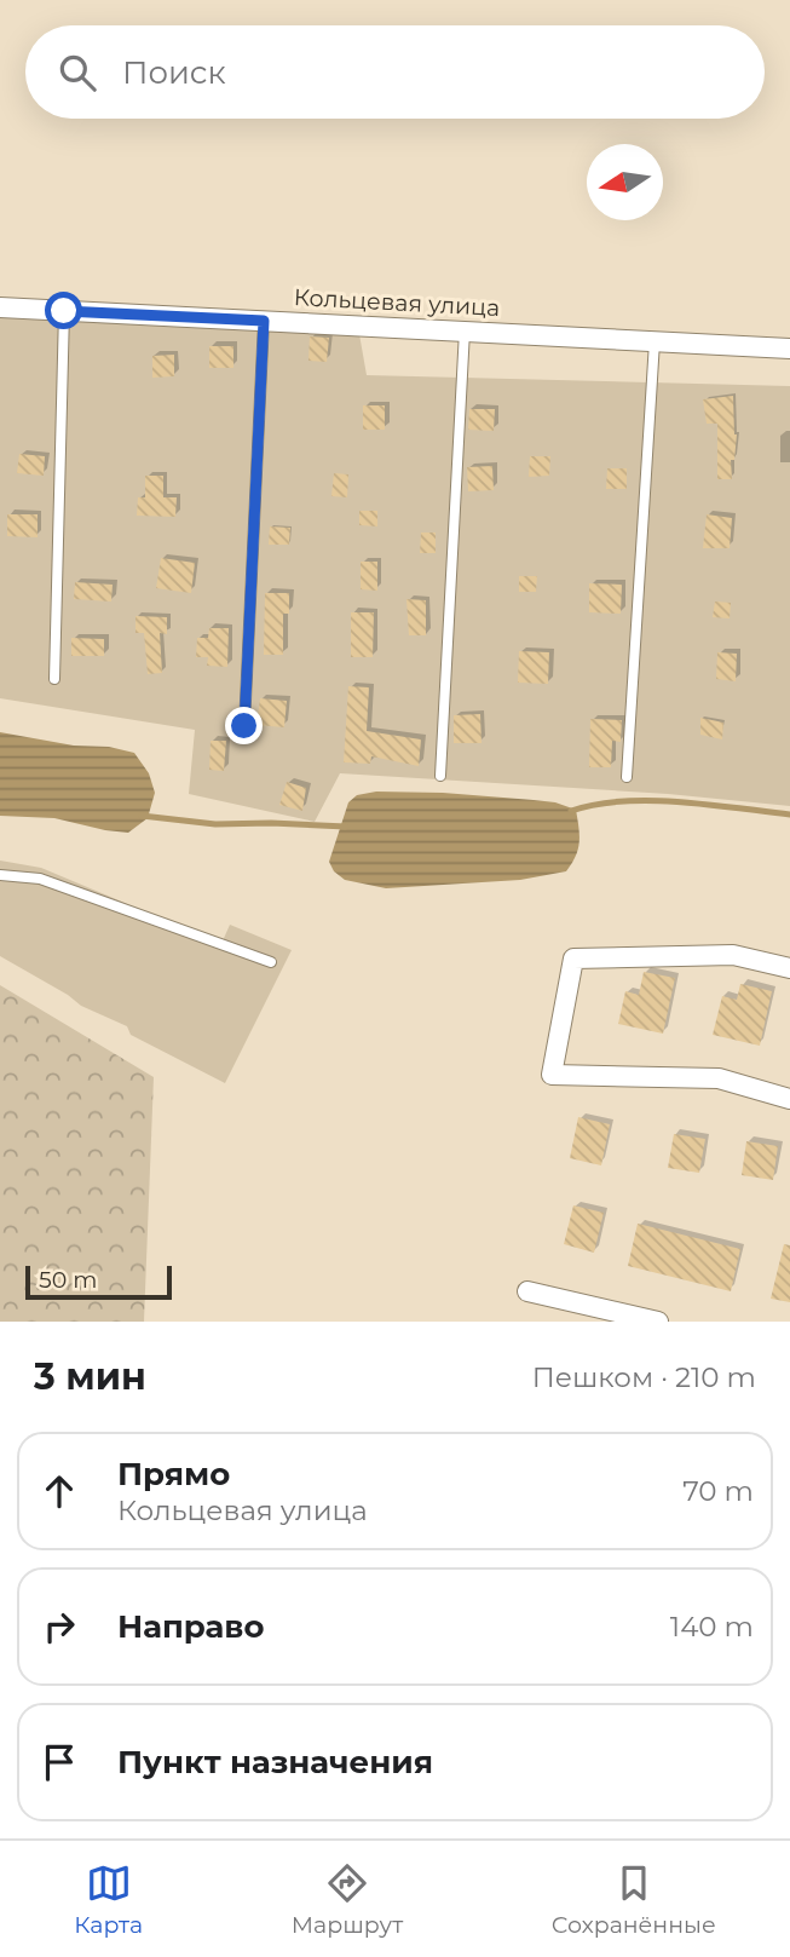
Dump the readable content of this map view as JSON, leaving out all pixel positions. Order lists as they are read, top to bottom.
{
  "streets": {
    "street": ["Кольцевая улица"]
  },
  "scale_bar": "50 m",
  "north": "left",
  "page": {
    "search": "Поиск",
    "scale": "50 m",
    "heading": ["3 мин", "Пешком · 210 m"],
    "list": [
      ["Прямо", "Кольцевая улица", "70 m"],
      ["Направо", "140 m"],
      "Пункт назначения"
    ],
    "nav": ["Карта", "Маршрут", "Сохранённые"]
  }
}
